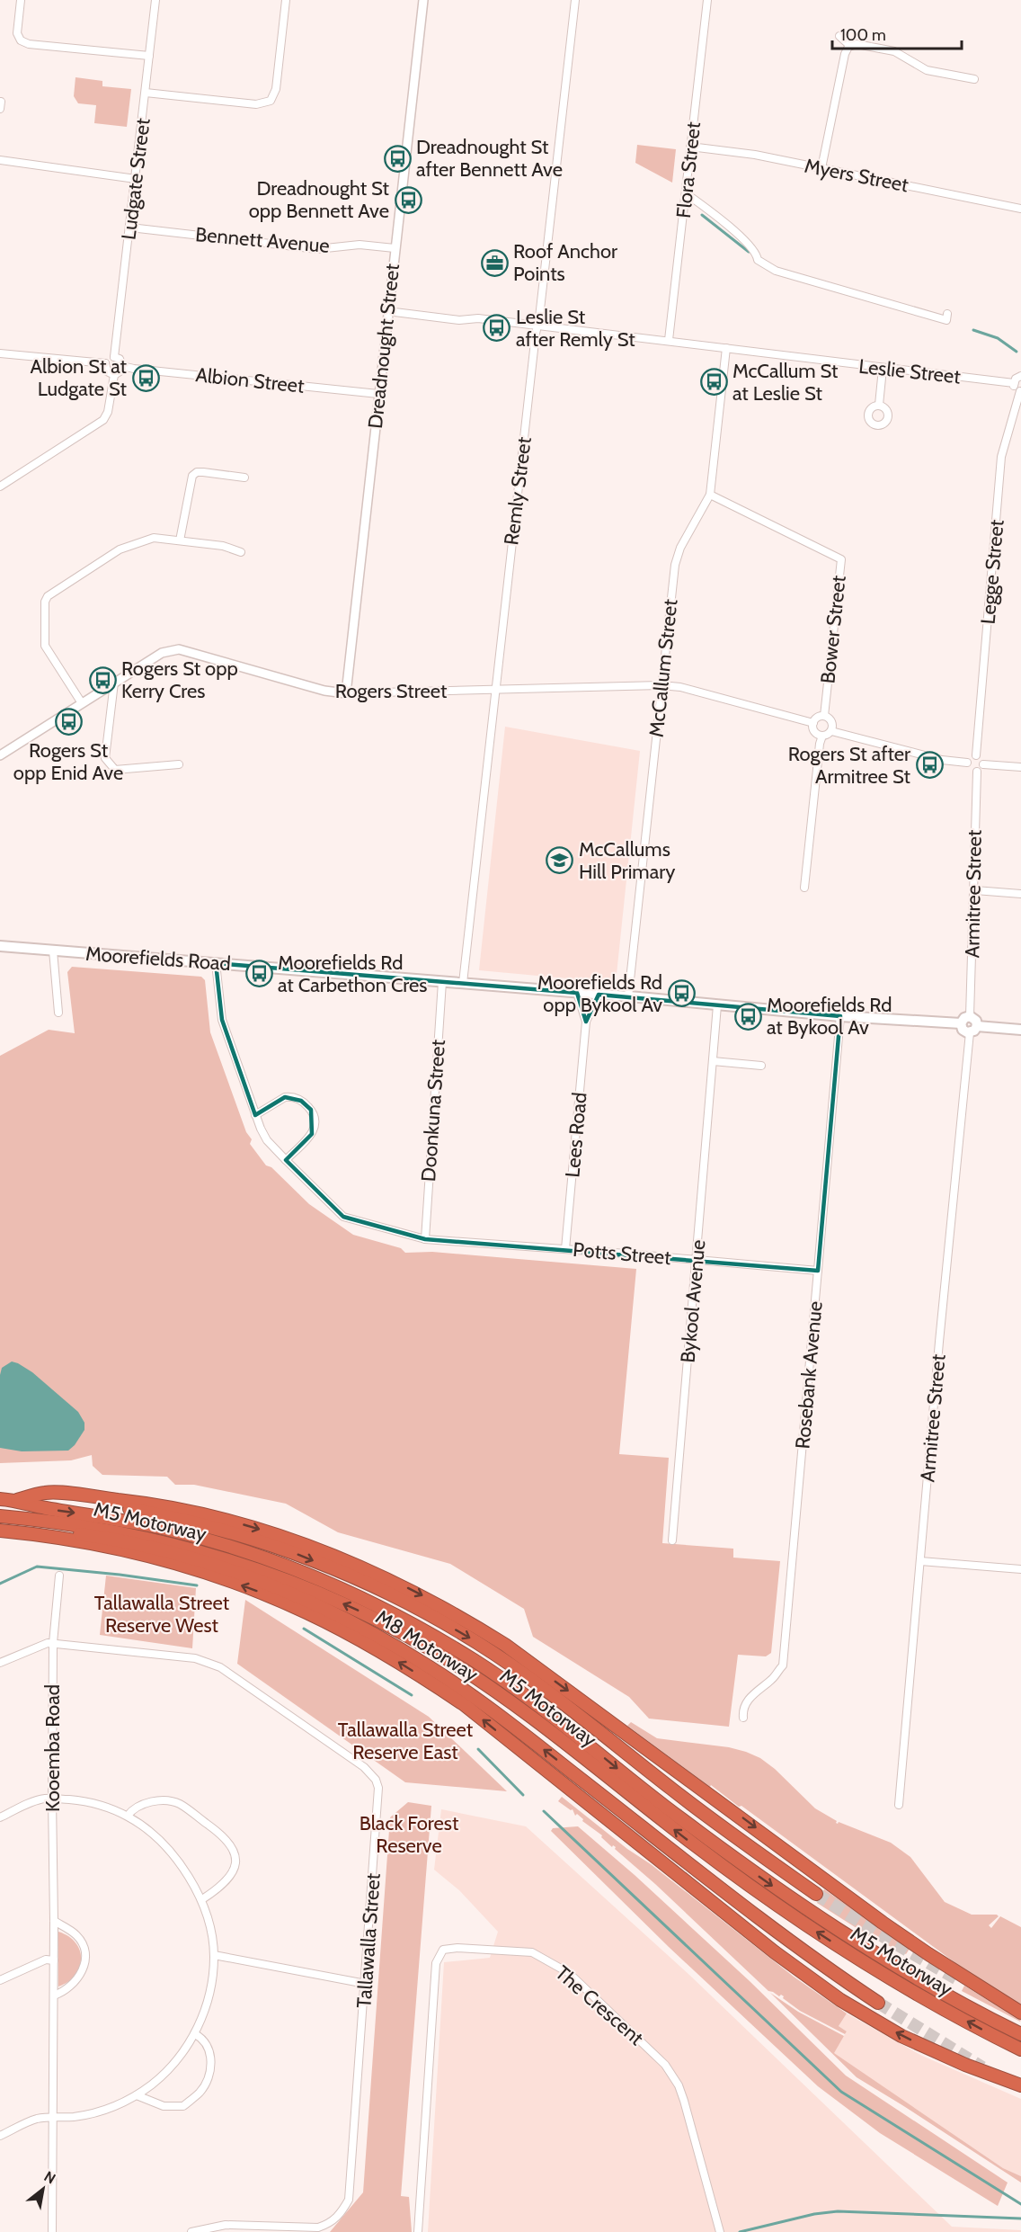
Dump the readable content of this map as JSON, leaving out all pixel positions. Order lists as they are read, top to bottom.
{
  "streets": {
    "highway": ["M5 Motorway", "M8 Motorway"],
    "main road": ["Moorefields Road"],
    "street": [
      "Flora Street",
      "Myers Street",
      "Ludgate Street",
      "Bennett Avenue",
      "Dreadnought Street",
      "Leslie Street",
      "Albion Street",
      "Remly Street",
      "Legge Street",
      "Bower Street",
      "McCallum Street",
      "Rogers Street",
      "Armitree Street",
      "Doonkuna Street",
      "Lees Road",
      "Potts Street",
      "Bykool Avenue",
      "Rosebank Avenue",
      "Kooemba Road",
      "Tallawalla Street",
      "The Crescent"
    ]
  },
  "crossings": [
    ["Flora Street", "Myers Street"],
    ["Flora Street", "Leslie Street"],
    ["Ludgate Street", "Bennett Avenue"],
    ["Ludgate Street", "Albion Street"],
    ["Bennett Avenue", "Dreadnought Street"],
    ["Dreadnought Street", "Leslie Street"],
    ["Dreadnought Street", "Albion Street"],
    ["Dreadnought Street", "Rogers Street"],
    ["Leslie Street", "Remly Street"],
    ["Leslie Street", "McCallum Street"],
    ["Remly Street", "Rogers Street"],
    ["Remly Street", "Moorefields Road"],
    ["Legge Street", "Armitree Street"],
    ["Bower Street", "McCallum Street"],
    ["Bower Street", "Rogers Street"],
    ["McCallum Street", "Rogers Street"],
    ["McCallum Street", "Moorefields Road"],
    ["Armitree Street", "Moorefields Road"],
    ["Moorefields Road", "Doonkuna Street"],
    ["Moorefields Road", "Lees Road"],
    ["Moorefields Road", "Bykool Avenue"],
    ["Moorefields Road", "Rosebank Avenue"],
    ["Doonkuna Street", "Potts Street"],
    ["Lees Road", "Potts Street"],
    ["Potts Street", "Bykool Avenue"],
    ["Potts Street", "Rosebank Avenue"],
    ["M5 Motorway", "M8 Motorway"],
    ["Kooemba Road", "Tallawalla Street"]
  ],
  "parks": ["Tallawalla Street Reserve West", "Tallawalla Street Reserve East", "Black Forest Reserve"],
  "places": {
    "bus stop": [
      "Dreadnought St after Bennett Ave",
      "Dreadnought St opp Bennett Ave",
      "Leslie St after Remly St",
      "Albion St at Ludgate St",
      "McCallum St at Leslie St",
      "Rogers St opp Kerry Cres",
      "Rogers St opp Enid Ave",
      "Rogers St after Armitree St",
      "Moorefields Rd at Carbethon Cres",
      "Moorefields Rd opp Bykool Av",
      "Moorefields Rd at Bykool Av"
    ],
    "office": ["Roof Anchor Points"],
    "school or university": ["McCallums Hill Primary"]
  },
  "scale_bar": "100 m",
  "north": "top right"
}
